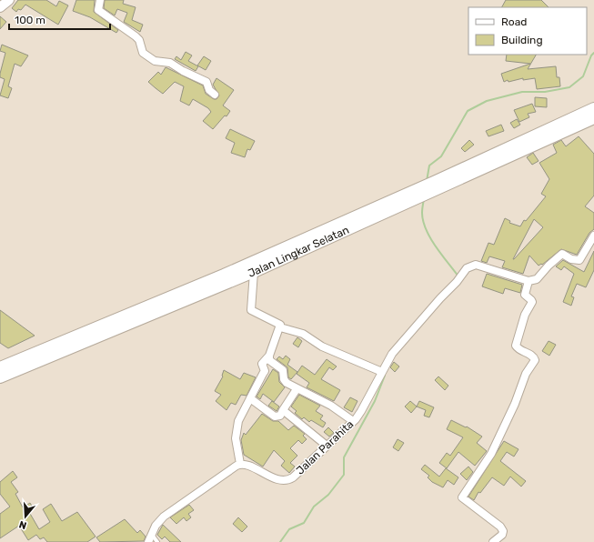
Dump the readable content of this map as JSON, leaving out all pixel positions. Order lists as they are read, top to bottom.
{
  "streets": {
    "main road": ["Jalan Lingkar Selatan"],
    "street": ["Jalan Parahita"]
  },
  "legend": ["Road", "Building"],
  "scale_bar": "100 m",
  "north": "bottom"
}
